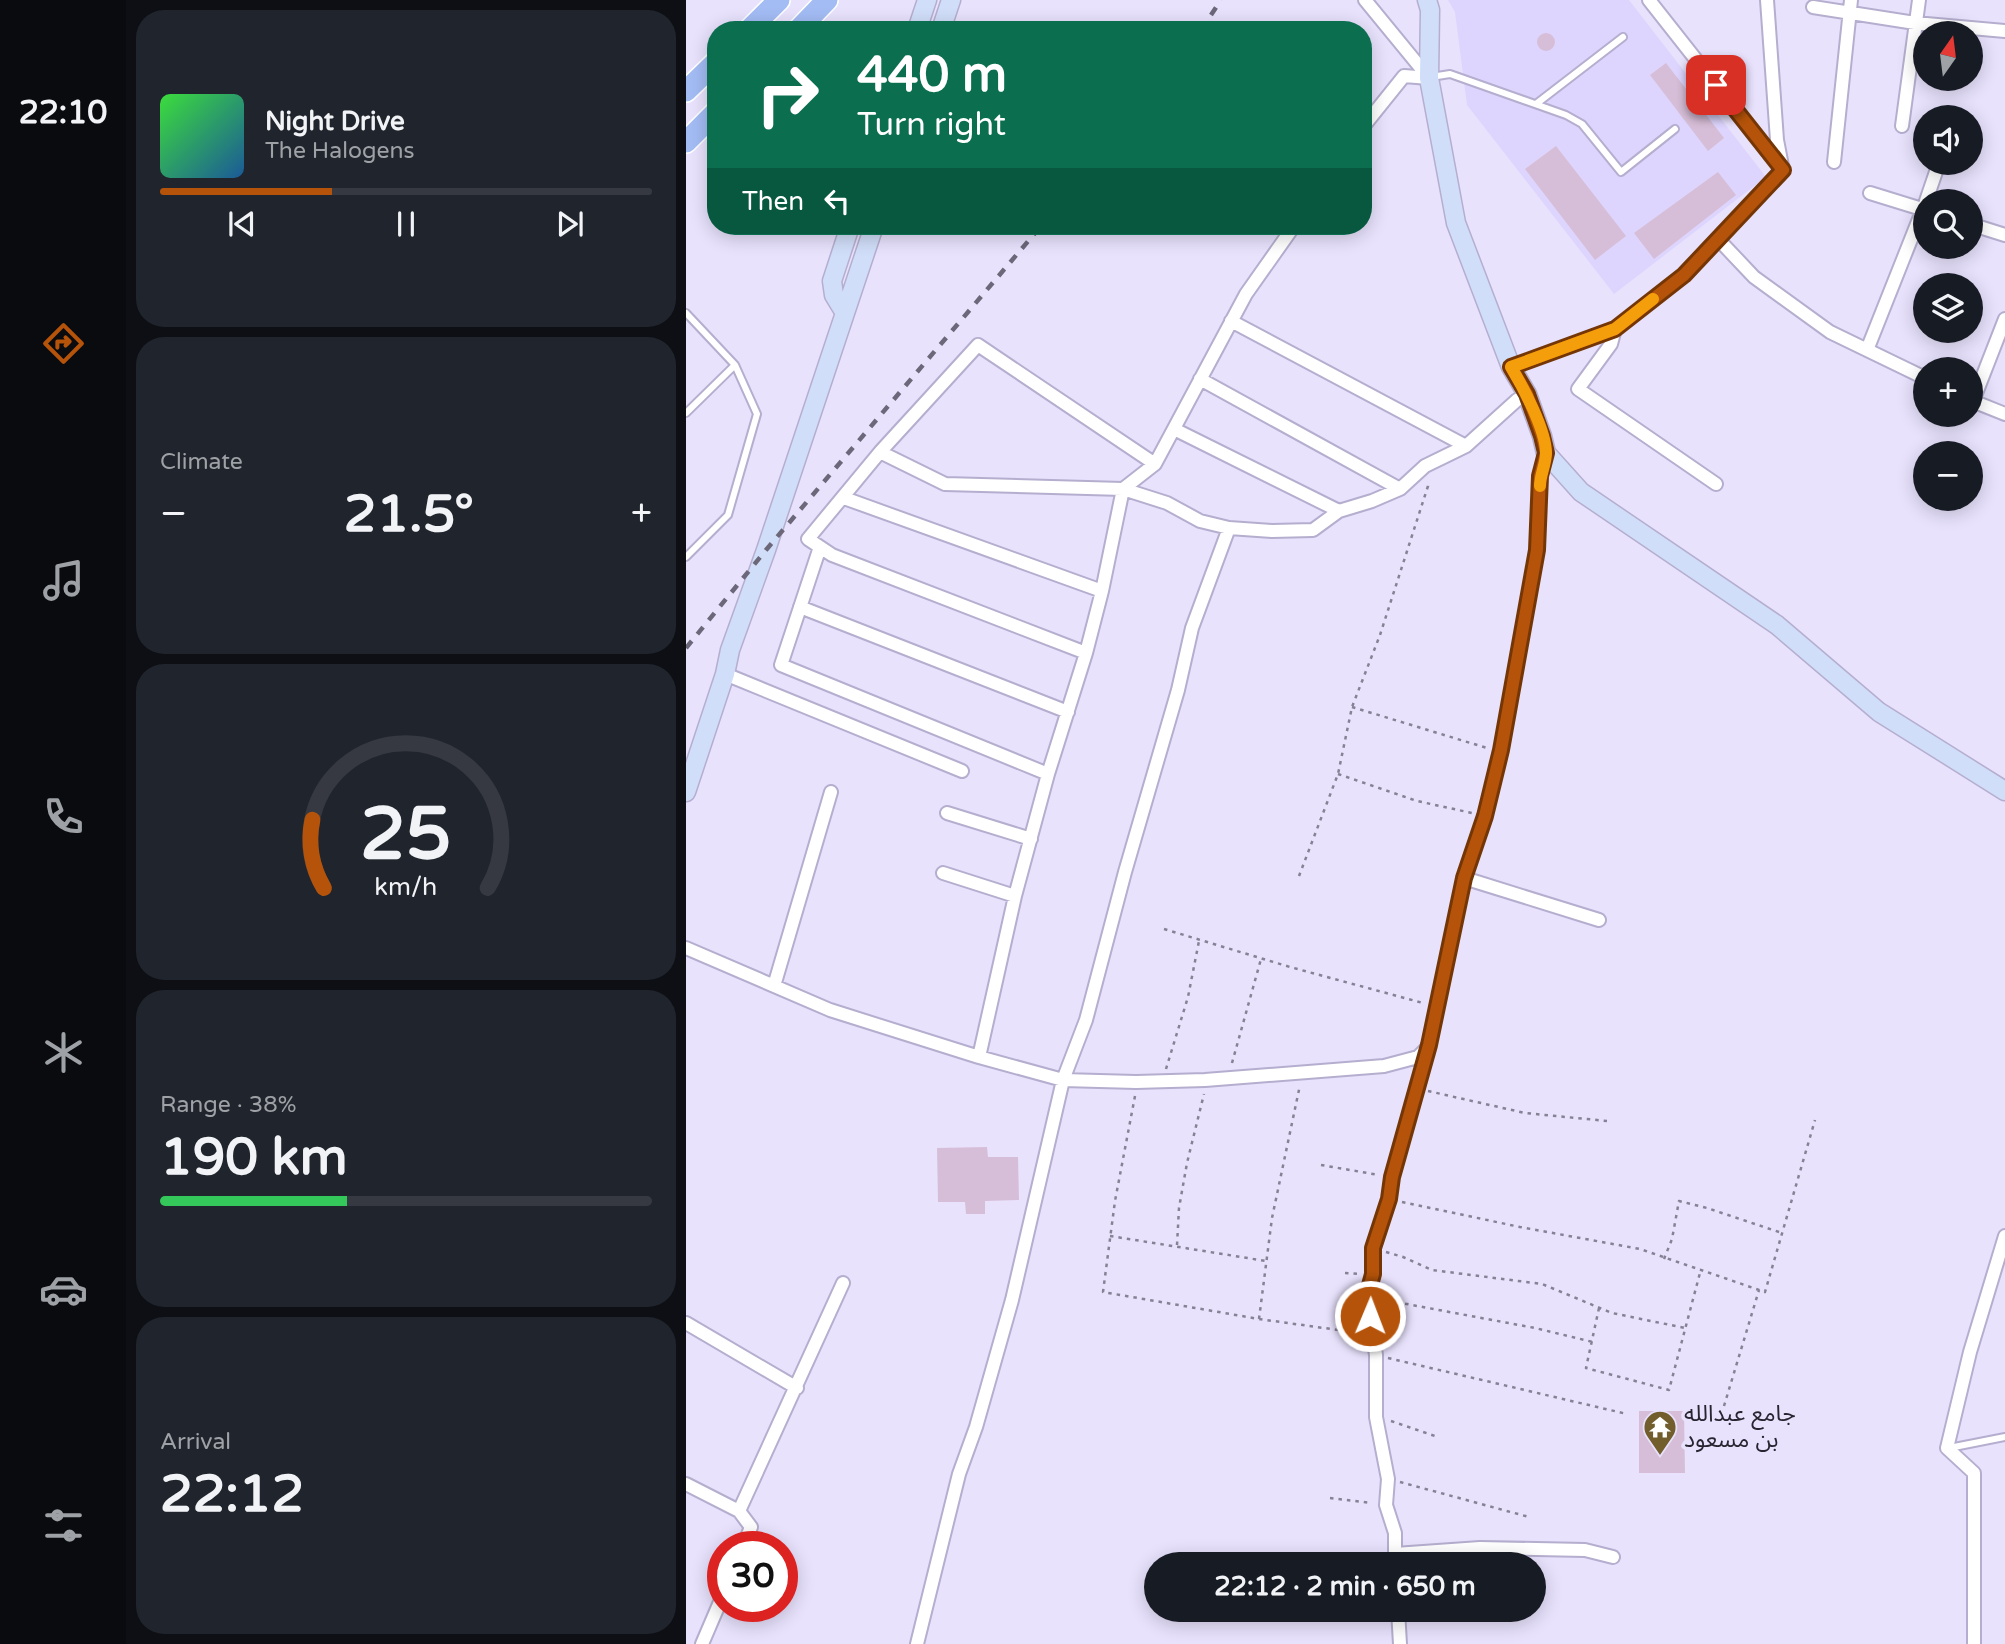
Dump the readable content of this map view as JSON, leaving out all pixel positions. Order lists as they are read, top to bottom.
{
  "places": {
    "temple": ["جامع عبدالله بن مسعود"]
  },
  "north": "top",
  "page": {
    "tabs": "22:10",
    "map_buttons": ["+", "−"],
    "turn": ["440 m", "Turn right"],
    "song": ["Night Drive", "The Halogens"],
    "then": "Then",
    "tile": [
      "Climate",
      ["Range · 38%", "190 km"],
      ["Arrival", "22:12"]
    ],
    "heat": ["−", "21.5°", "+"],
    "limit": "30",
    "trip": "22:12 · 2 min · 650 m",
    "gauge": ["25", "km/h"]
  }
}
